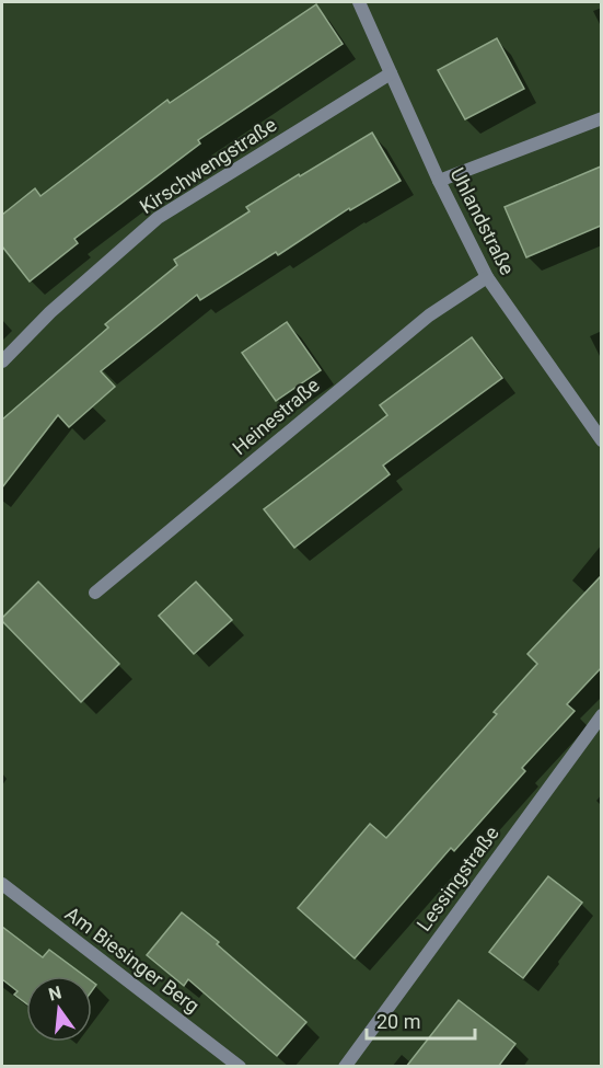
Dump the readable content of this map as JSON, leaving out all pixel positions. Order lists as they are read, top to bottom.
{
  "streets": {
    "street": [
      "Kirschwengstraße",
      "Uhlandstraße",
      "Heinestraße",
      "Lessingstraße",
      "Am Biesinger Berg"
    ]
  },
  "crossings": [
    ["Kirschwengstraße", "Uhlandstraße"],
    ["Uhlandstraße", "Heinestraße"]
  ],
  "scale_bar": "20 m",
  "north": "top"
}
